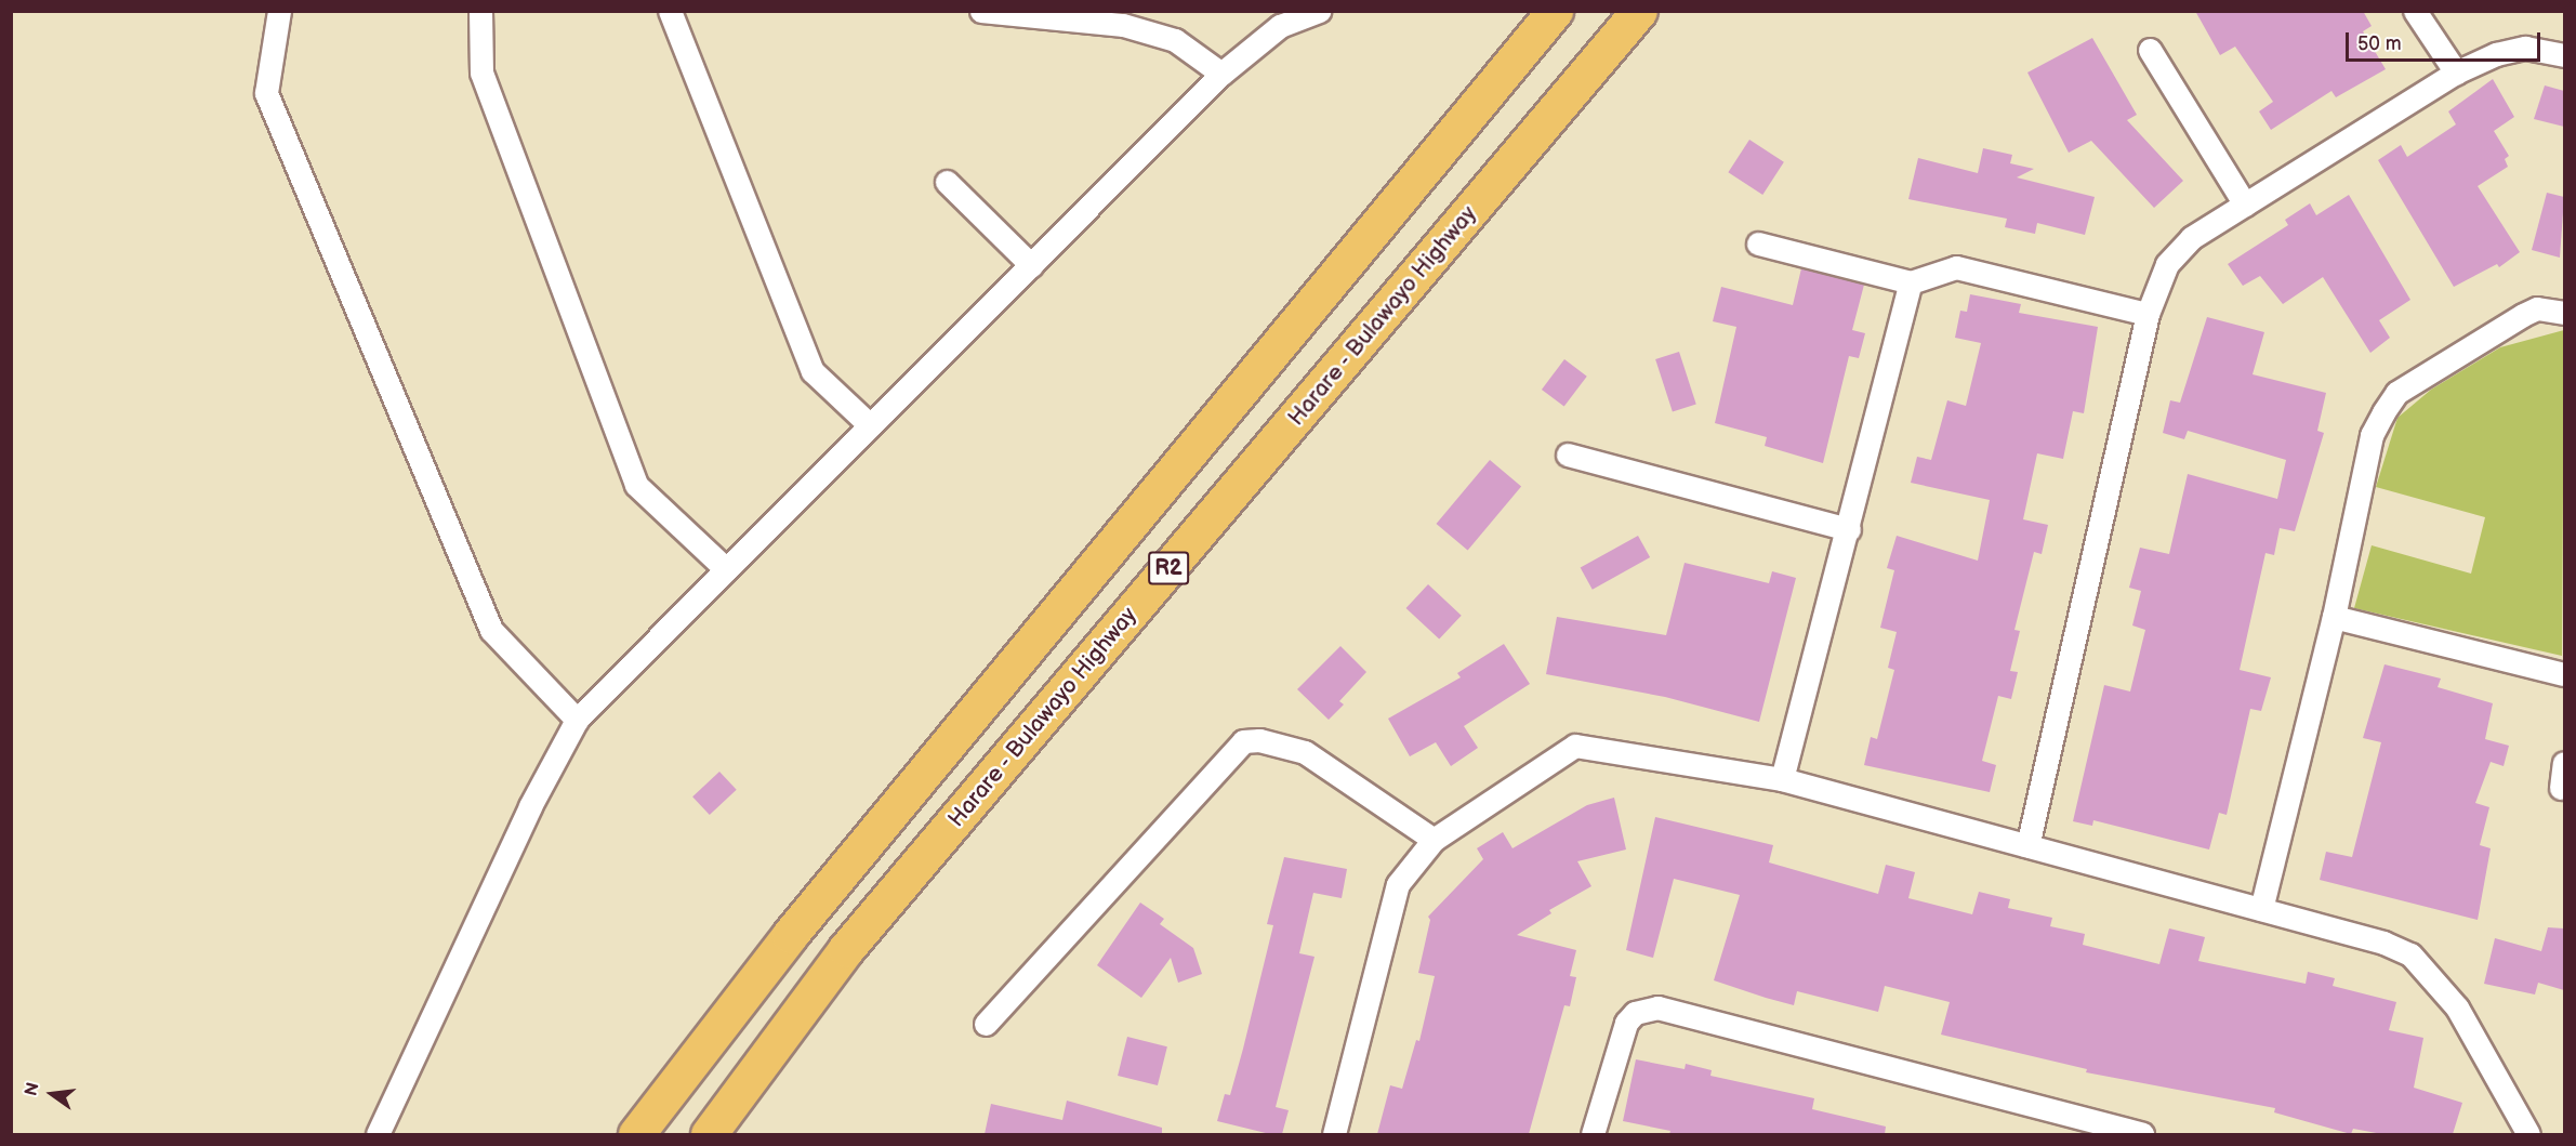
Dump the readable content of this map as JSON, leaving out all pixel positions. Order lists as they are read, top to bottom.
{
  "streets": {
    "highway": ["Harare - Bulawayo Highway", "R2"]
  },
  "scale_bar": "50 m",
  "north": "left"
}
